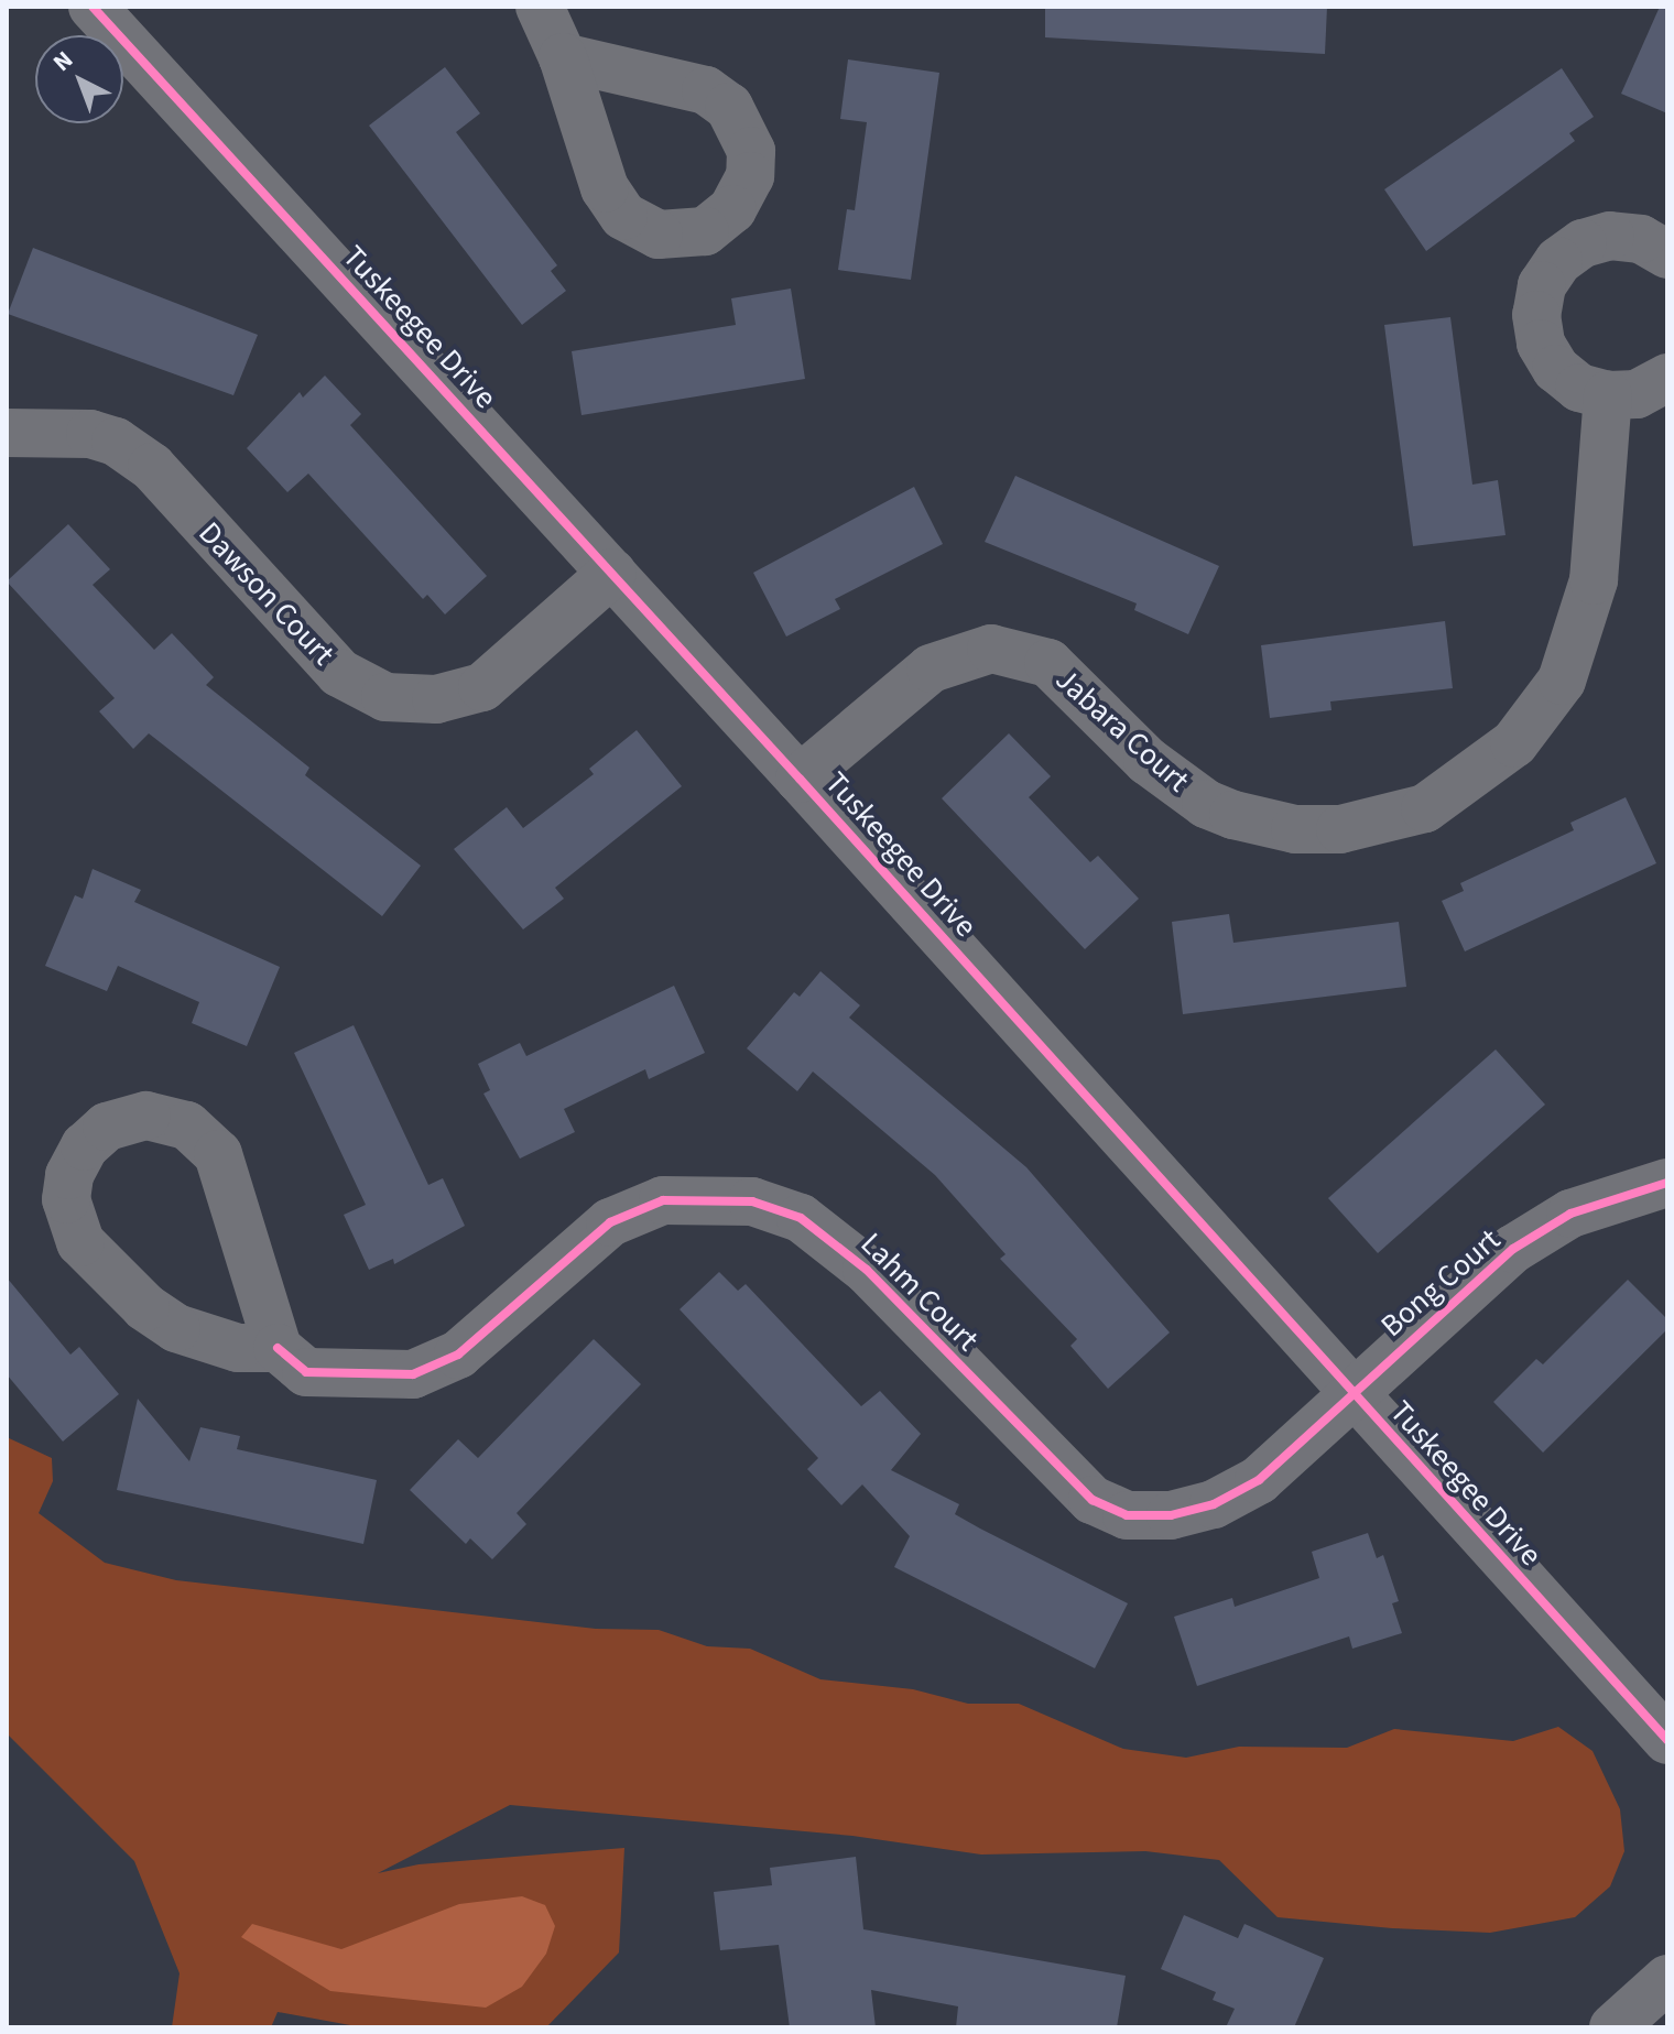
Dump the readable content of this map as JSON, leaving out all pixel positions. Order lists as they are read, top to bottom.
{
  "streets": {
    "street": [
      "Tuskeegee Drive",
      "Dawson Court",
      "Jabara Court",
      "Bong Court",
      "Lahm Court"
    ]
  },
  "crossings": [
    ["Tuskeegee Drive", "Dawson Court"],
    ["Tuskeegee Drive", "Jabara Court"],
    ["Tuskeegee Drive", "Bong Court"],
    ["Tuskeegee Drive", "Lahm Court"],
    ["Bong Court", "Lahm Court"]
  ],
  "north": "top left"
}
